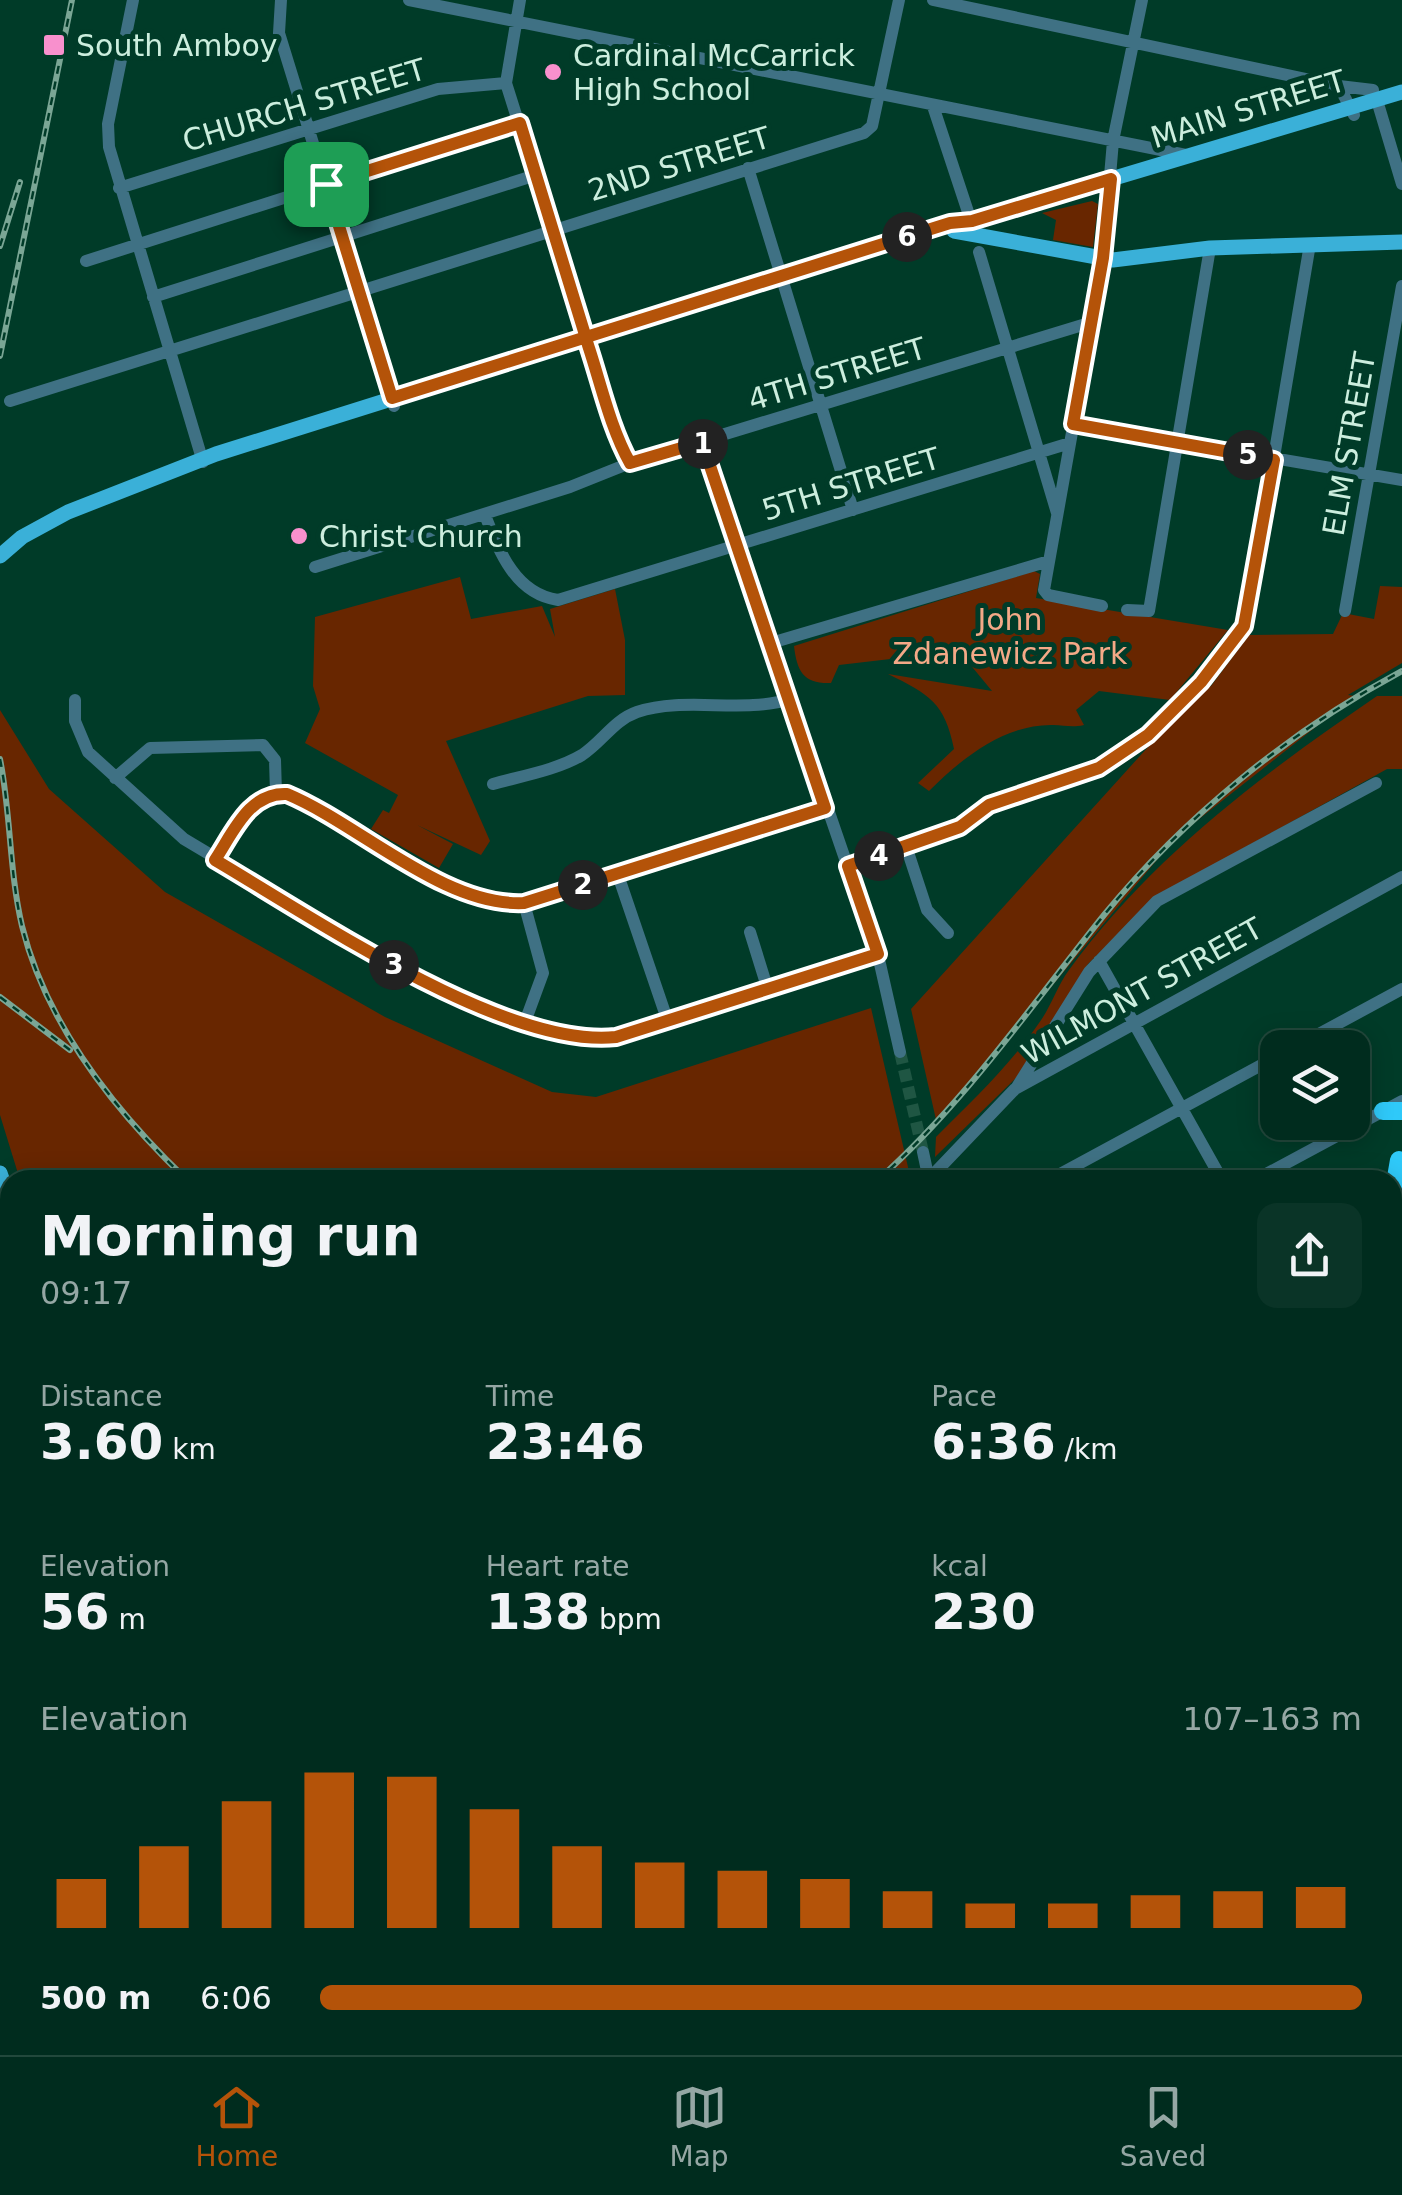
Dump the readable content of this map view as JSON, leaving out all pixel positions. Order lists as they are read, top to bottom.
{
  "streets": {
    "main road": ["MAIN STREET"],
    "street": [
      "CHURCH STREET",
      "2ND STREET",
      "4TH STREET",
      "ELM STREET",
      "5TH STREET",
      "WILMONT STREET"
    ]
  },
  "crossings": [
    ["4TH STREET", "5TH STREET"]
  ],
  "parks": ["John Zdanewicz Park"],
  "places": {
    "transit": ["South Amboy"],
    "other": ["Cardinal McCarrick High School", "Christ Church"]
  },
  "page": {
    "pins": [
      "6",
      "1",
      "5",
      "4",
      "2",
      "3"
    ],
    "heading": ["Morning run", "09:17"],
    "stats": [
      ["Distance", "3.60 km"],
      ["Time", "23:46"],
      ["Pace", "6:36 /km"],
      ["Elevation", "56 m"],
      ["Heart rate", "138 bpm"],
      ["kcal", "230"]
    ],
    "chart": ["Elevation", "107–163 m"],
    "list": [
      {
        "name": "500 m",
        "note": "6:06"
      }
    ],
    "tabs": ["Home", "Map", "Saved"]
  }
}
